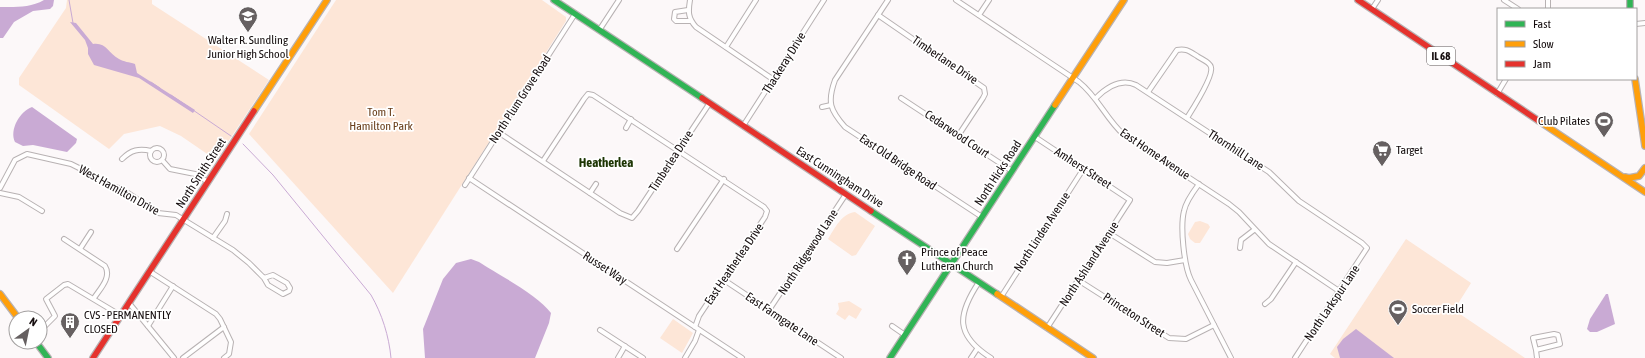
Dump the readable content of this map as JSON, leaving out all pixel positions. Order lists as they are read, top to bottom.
{
  "streets": {
    "street": [
      "IL 68",
      "Timberlane Drive",
      "Thackeray Drive",
      "North Plum Grove Road",
      "Cedarwood Court",
      "Thornhill Lane",
      "East Home Avenue",
      "Timberlea Drive",
      "East Old Bridge Road",
      "Amherst Street",
      "North Smith Street",
      "North Hicks Road",
      "East Cunningham Drive",
      "West Hamilton Drive",
      "North Linden Avenue",
      "North Ridgewood Lane",
      "East Heatherlea Drive",
      "North Ashland Avenue",
      "Russet Way",
      "North Larkspur Lane",
      "Princeton Street",
      "East Farmgate Lane"
    ]
  },
  "crossings": [
    ["Timberlane Drive", "Cedarwood Court"],
    ["Thackeray Drive", "East Cunningham Drive"],
    ["North Plum Grove Road", "East Cunningham Drive"],
    ["North Plum Grove Road", "Russet Way"],
    ["Cedarwood Court", "North Hicks Road"],
    ["Thornhill Lane", "East Home Avenue"],
    ["Thornhill Lane", "North Larkspur Lane"],
    ["East Home Avenue", "North Hicks Road"],
    ["East Home Avenue", "North Larkspur Lane"],
    ["Timberlea Drive", "East Cunningham Drive"],
    ["Timberlea Drive", "East Heatherlea Drive"],
    ["East Old Bridge Road", "North Hicks Road"],
    ["Amherst Street", "North Hicks Road"],
    ["Amherst Street", "North Linden Avenue"],
    ["Amherst Street", "North Ashland Avenue"],
    ["North Smith Street", "West Hamilton Drive"],
    ["North Hicks Road", "East Cunningham Drive"],
    ["East Cunningham Drive", "North Linden Avenue"],
    ["East Cunningham Drive", "North Ridgewood Lane"],
    ["East Cunningham Drive", "North Ashland Avenue"],
    ["North Ridgewood Lane", "East Farmgate Lane"],
    ["East Heatherlea Drive", "Russet Way"],
    ["East Heatherlea Drive", "East Farmgate Lane"],
    ["North Ashland Avenue", "Princeton Street"]
  ],
  "districts": ["Heatherlea"],
  "parks": ["Tom T. Hamilton Park"],
  "places": {
    "school or university": ["Walter R. Sundling Junior High School"],
    "sports": ["Club Pilates", "Soccer Field"],
    "supermarket": ["Target"],
    "church": ["Prince of Peace Lutheran Church"],
    "building": ["CVS - PERMANENTLY CLOSED"]
  },
  "legend": ["Fast", "Slow", "Jam"],
  "north": "top right"
}
